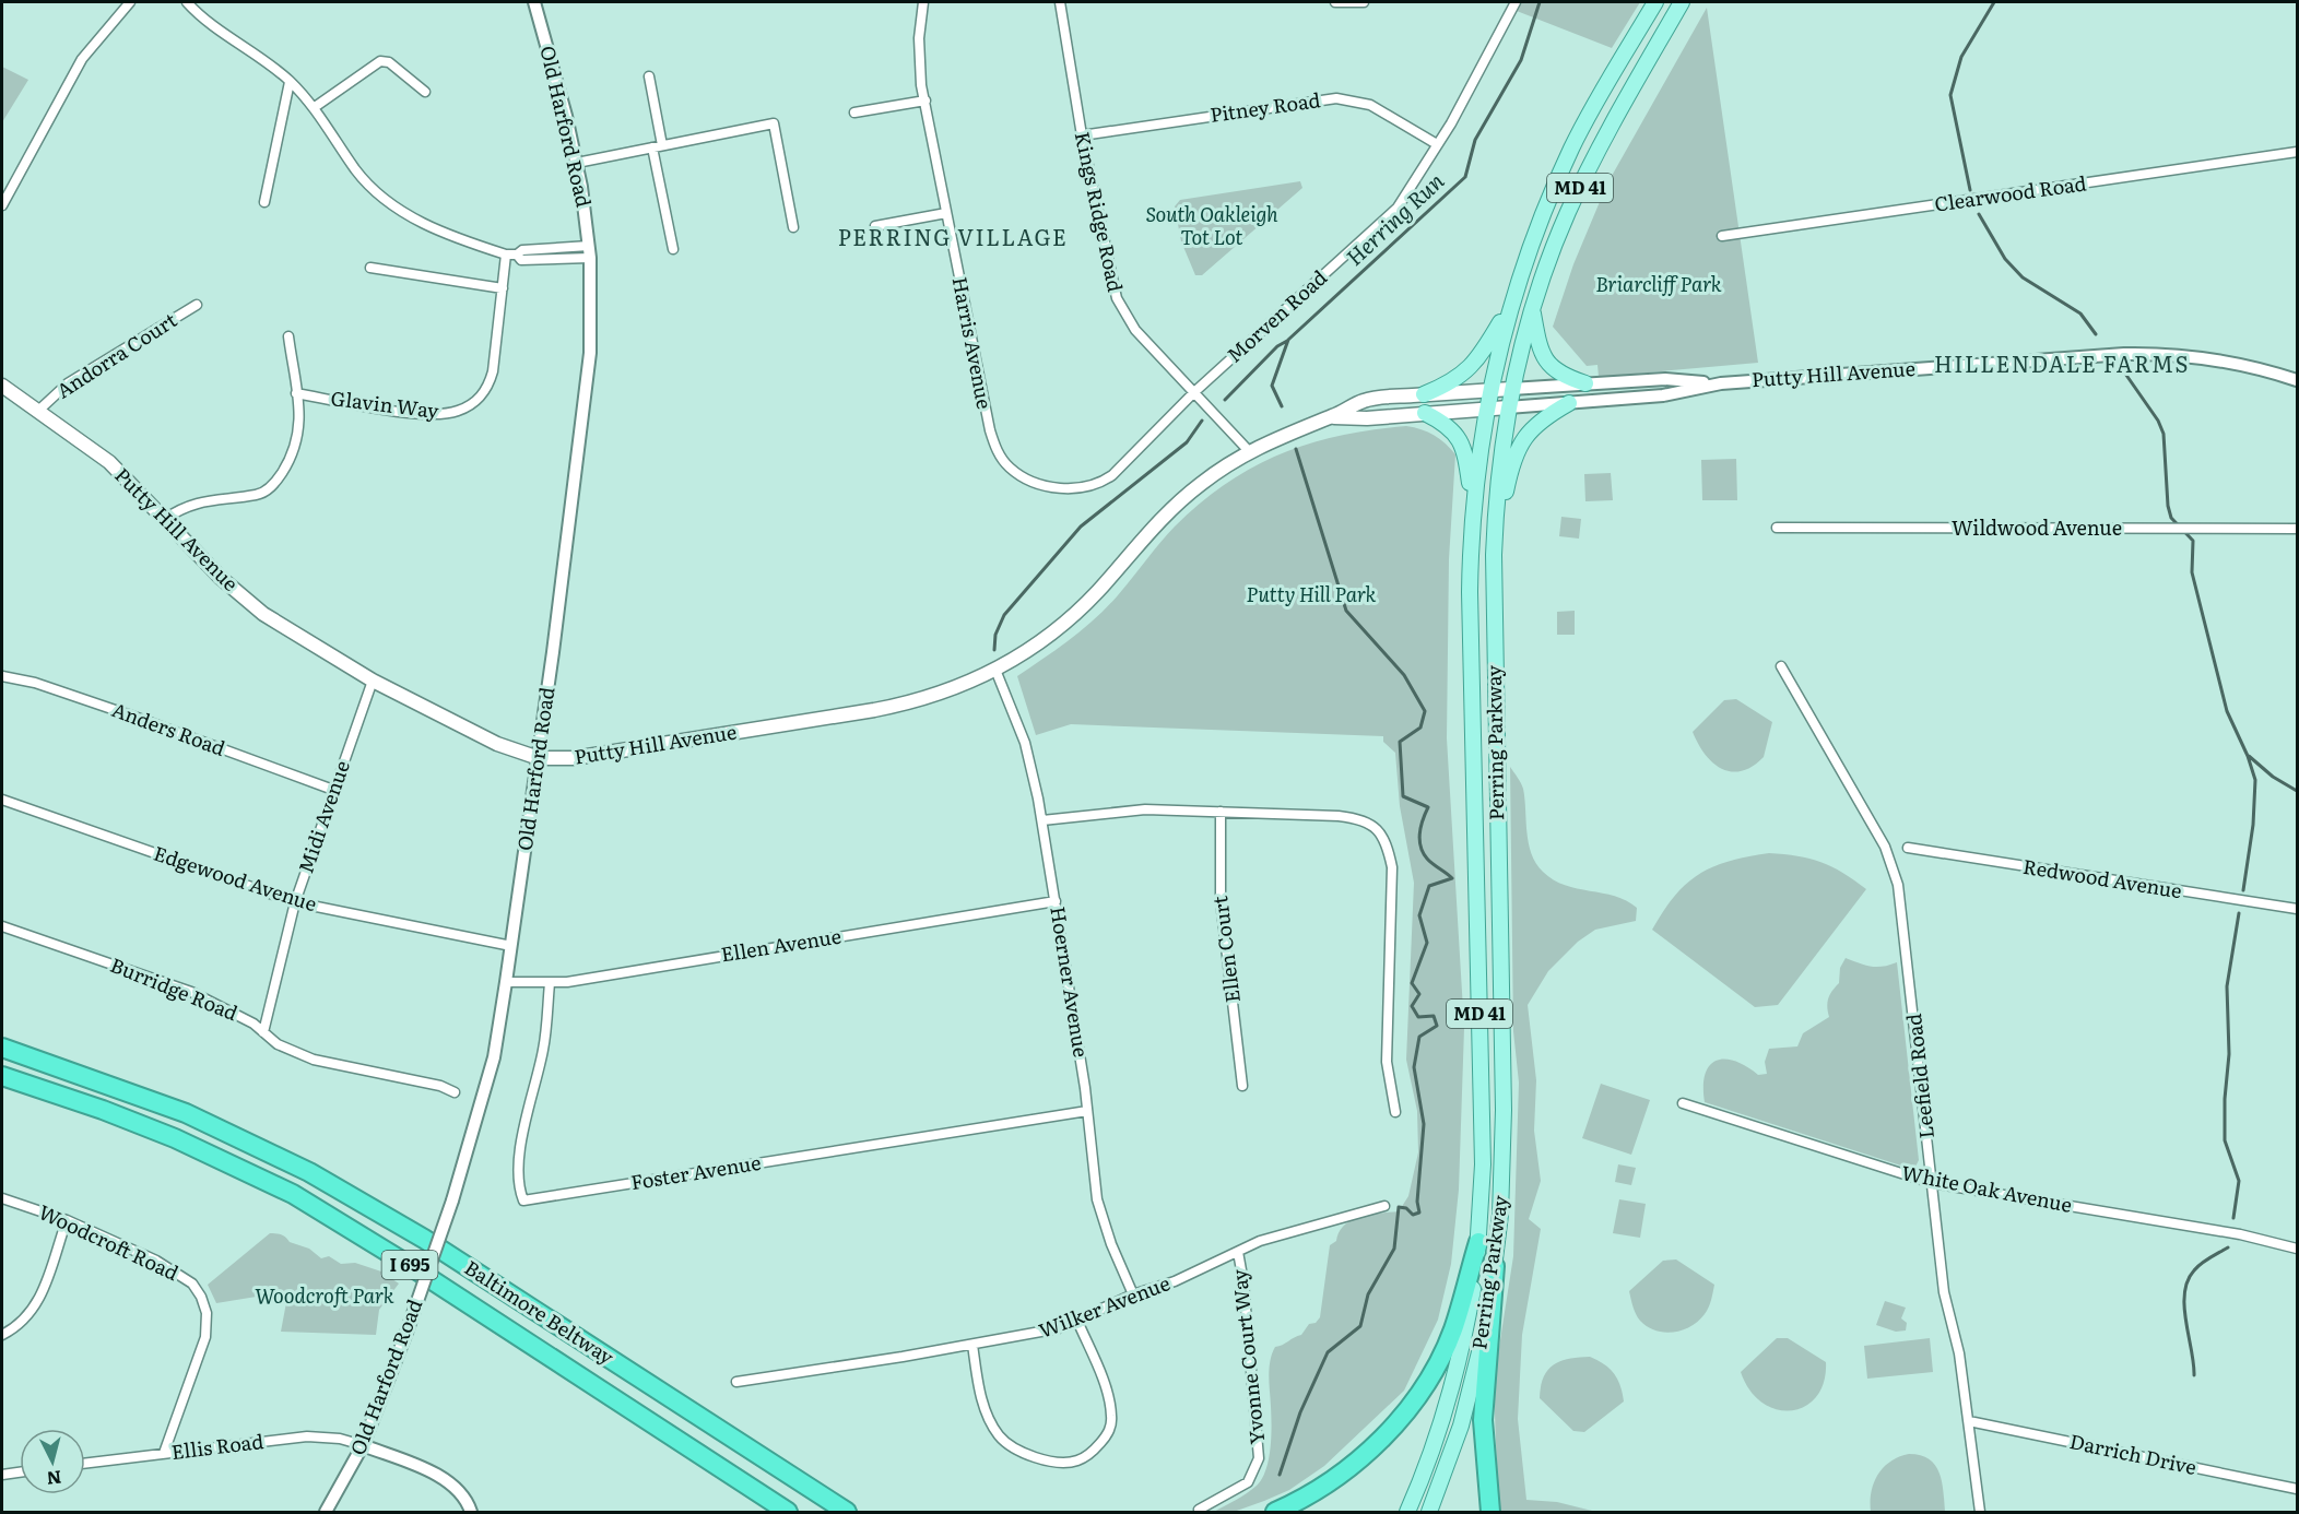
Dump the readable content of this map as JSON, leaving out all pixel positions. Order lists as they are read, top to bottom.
{
  "streets": {
    "highway": ["I 695", "Baltimore Beltway"],
    "main road": ["MD 41", "Putty Hill Avenue", "Perring Parkway"],
    "street": [
      "Pitney Road",
      "Old Harford Road",
      "Clearwood Road",
      "Kings Ridge Road",
      "Morven Road",
      "Harris Avenue",
      "Andorra Court",
      "Glavin Way",
      "Wildwood Avenue",
      "Anders Road",
      "Midi Avenue",
      "Edgewood Avenue",
      "Redwood Avenue",
      "Ellen Avenue",
      "Ellen Court",
      "Hoerner Avenue",
      "Burridge Road",
      "Leefield Road",
      "Foster Avenue",
      "White Oak Avenue",
      "Woodcroft Road",
      "Wilker Avenue",
      "Yvonne Court Way",
      "Ellis Road",
      "Darrich Drive"
    ]
  },
  "crossings": [
    ["Pitney Road", "Kings Ridge Road"],
    ["Pitney Road", "Morven Road"],
    ["Old Harford Road", "Putty Hill Avenue"],
    ["Old Harford Road", "Edgewood Avenue"],
    ["Old Harford Road", "Ellen Avenue"],
    ["Old Harford Road", "Ellis Road"],
    ["Kings Ridge Road", "Morven Road"],
    ["Kings Ridge Road", "Putty Hill Avenue"],
    ["Morven Road", "Harris Avenue"],
    ["Andorra Court", "Putty Hill Avenue"],
    ["Putty Hill Avenue", "Perring Parkway"],
    ["Putty Hill Avenue", "Midi Avenue"],
    ["Putty Hill Avenue", "Hoerner Avenue"],
    ["Anders Road", "Midi Avenue"],
    ["Midi Avenue", "Edgewood Avenue"],
    ["Midi Avenue", "Burridge Road"],
    ["Ellen Avenue", "Hoerner Avenue"],
    ["Ellen Avenue", "Foster Avenue"],
    ["Hoerner Avenue", "Foster Avenue"],
    ["Hoerner Avenue", "Wilker Avenue"],
    ["Leefield Road", "White Oak Avenue"],
    ["Leefield Road", "Darrich Drive"],
    ["Woodcroft Road", "Ellis Road"],
    ["Wilker Avenue", "Yvonne Court Way"]
  ],
  "districts": ["PERRING VILLAGE", "HILLENDALE FARMS"],
  "water": ["Herring Run"],
  "parks": [
    "South Oakleigh Tot Lot",
    "Briarcliff Park",
    "Putty Hill Park",
    "Woodcroft Park"
  ],
  "north": "bottom"
}
